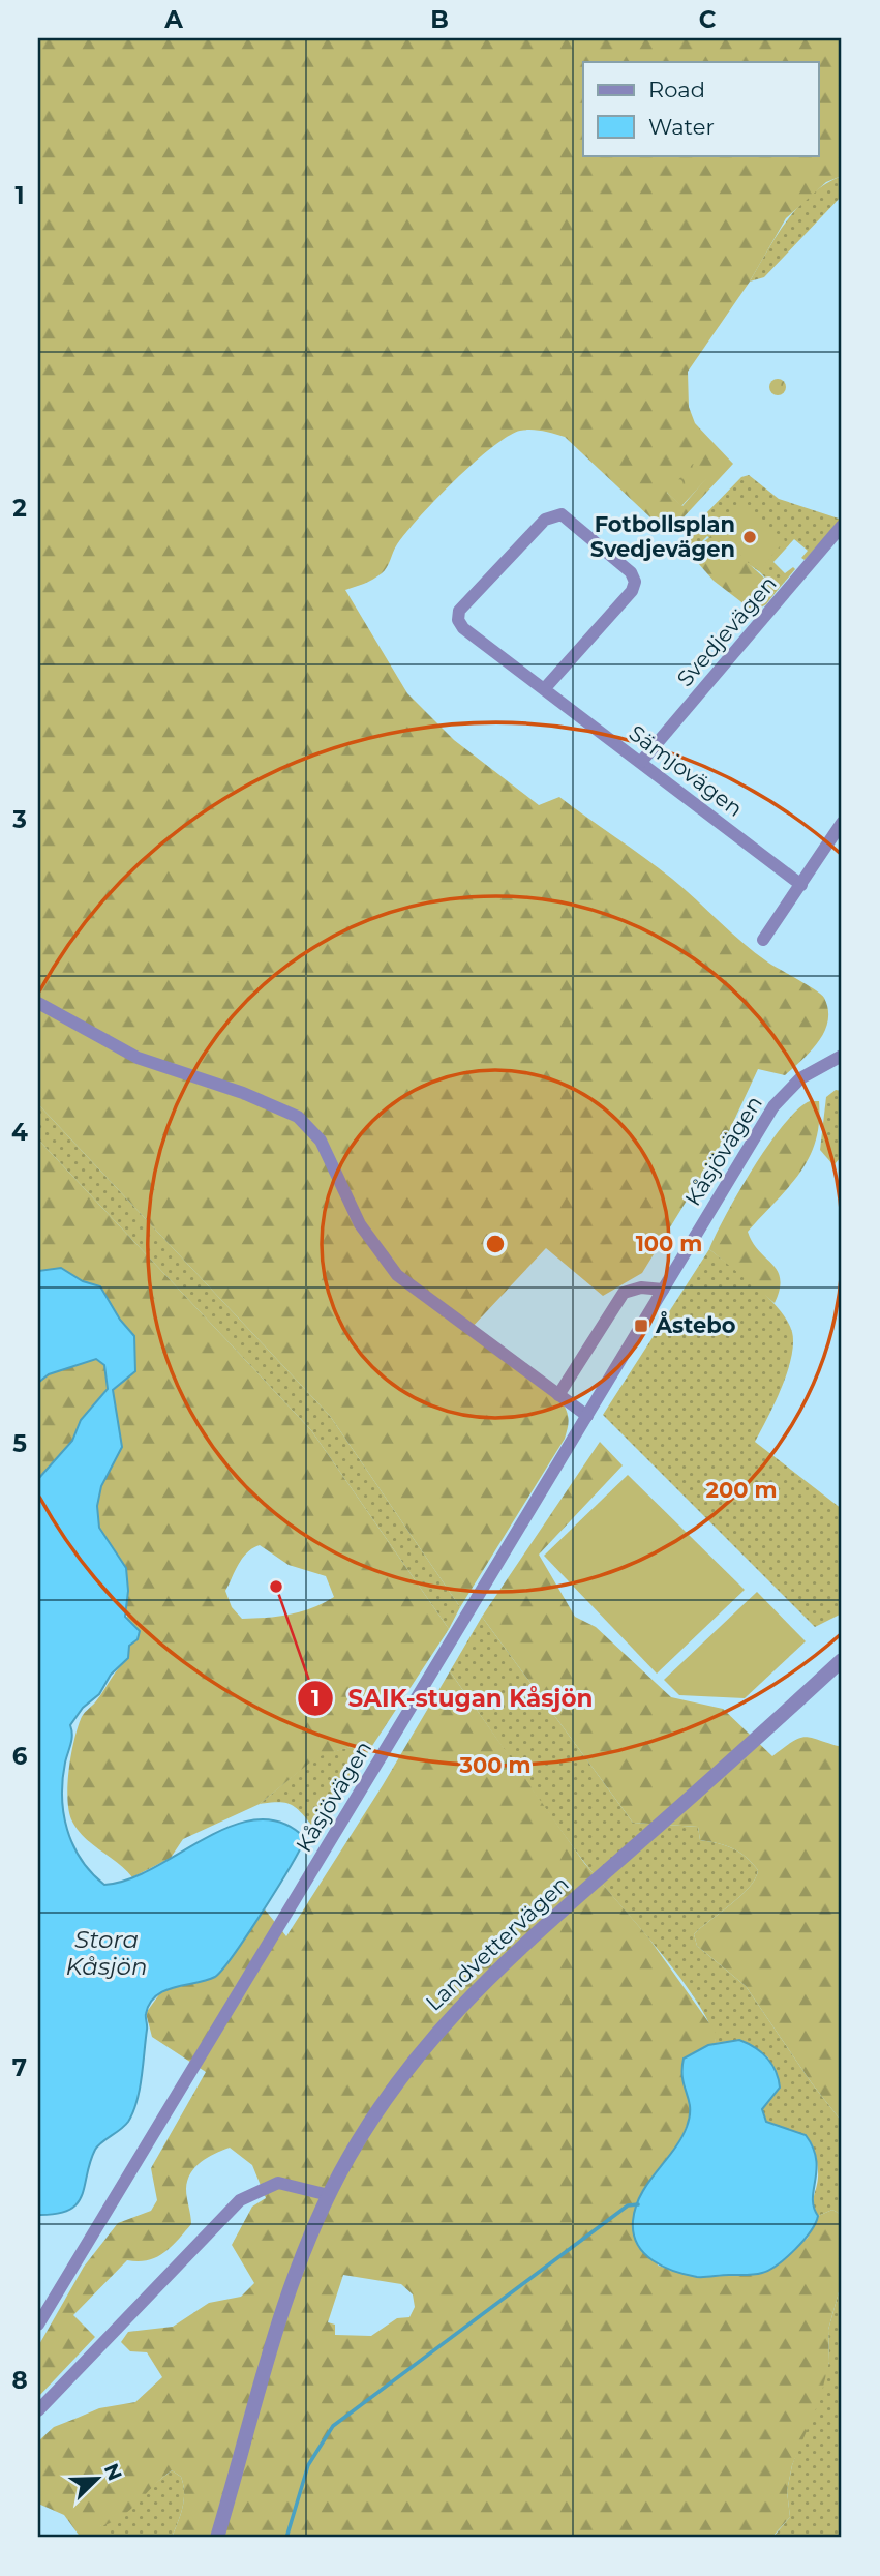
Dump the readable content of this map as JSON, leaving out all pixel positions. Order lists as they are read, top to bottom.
{
  "streets": {
    "street": [
      "Svedjevägen",
      "Sämjovägen",
      "Kåsjövägen",
      "Landvettervägen"
    ]
  },
  "crossings": [
    ["Svedjevägen", "Sämjovägen"]
  ],
  "water": ["Stora Kåsjön"],
  "places": {
    "other": ["Fotbollsplan Svedjevägen", "SAIK-stugan Kåsjön"],
    "transit": ["Åstebo"]
  },
  "legend": ["Road", "Water"],
  "north": "top right",
  "grid": {
    "columns": ["A", "B", "C"],
    "rows": [
      "1",
      "2",
      "3",
      "4",
      "5",
      "6",
      "7",
      "8"
    ]
  },
  "rings": ["100 m", "200 m", "300 m"]
}
